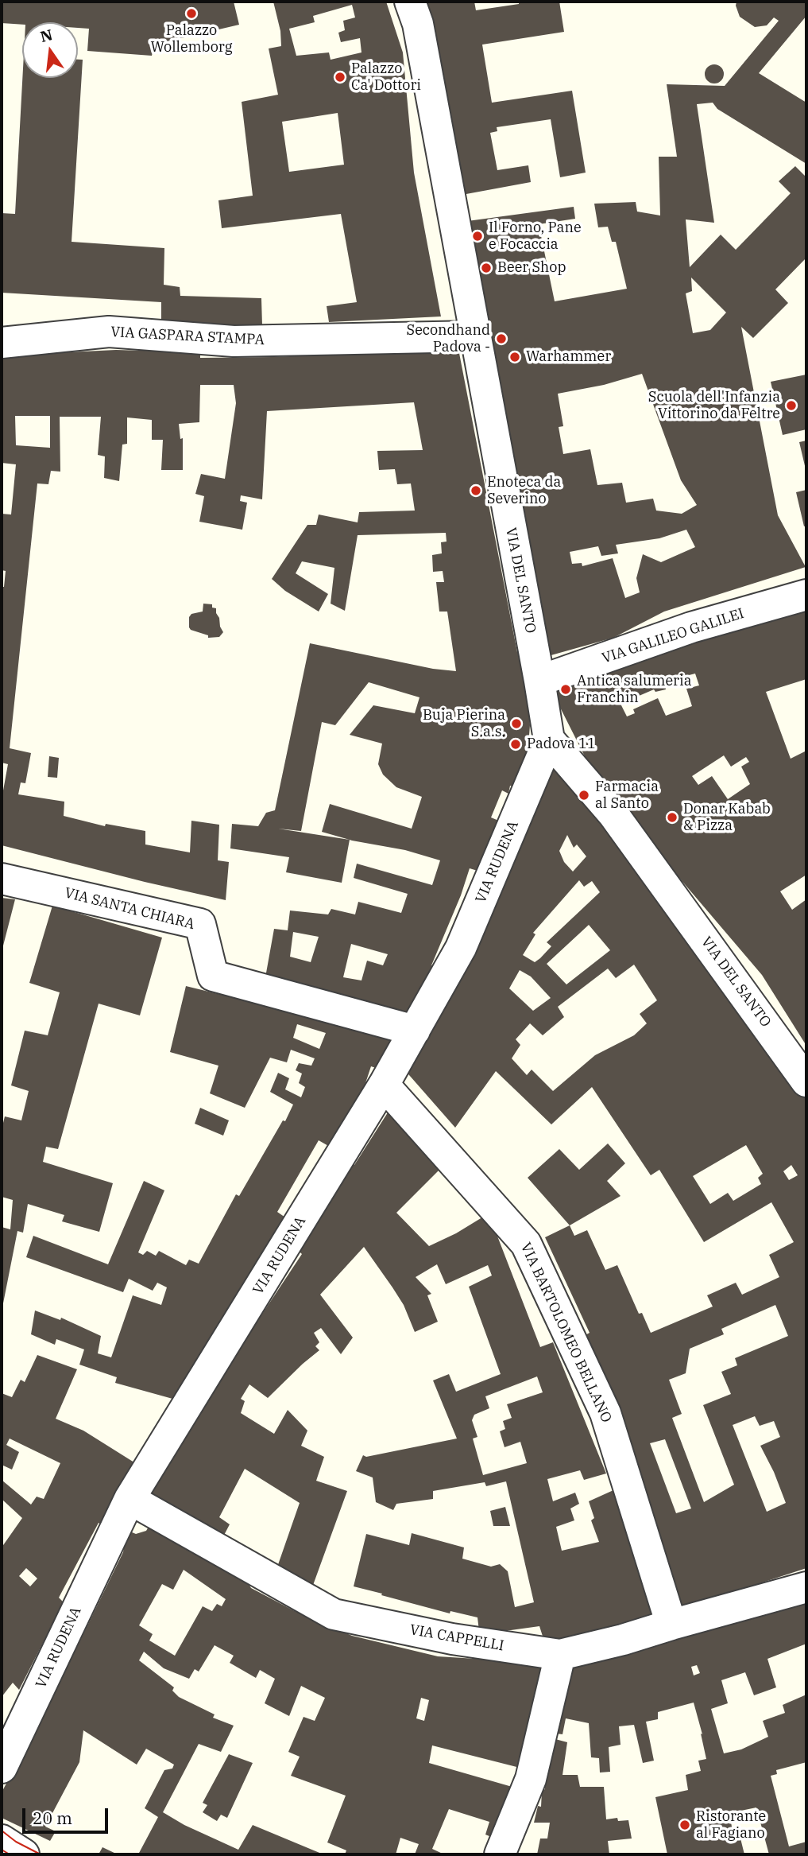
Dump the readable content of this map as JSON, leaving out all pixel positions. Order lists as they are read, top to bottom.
{
  "streets": {
    "street": [
      "VIA GASPARA STAMPA",
      "VIA DEL SANTO",
      "VIA GALILEO GALILEI",
      "VIA RUDENA",
      "VIA SANTA CHIARA",
      "VIA BARTOLOMEO BELLANO",
      "VIA CAPPELLI"
    ]
  },
  "crossings": [
    ["VIA GASPARA STAMPA", "VIA DEL SANTO"],
    ["VIA DEL SANTO", "VIA GALILEO GALILEI"],
    ["VIA DEL SANTO", "VIA RUDENA"],
    ["VIA RUDENA", "VIA SANTA CHIARA"],
    ["VIA RUDENA", "VIA BARTOLOMEO BELLANO"],
    ["VIA RUDENA", "VIA CAPPELLI"],
    ["VIA BARTOLOMEO BELLANO", "VIA CAPPELLI"]
  ],
  "places": [
    "Palazzo Wollemborg",
    "Palazzo Ca' Dottori",
    "Il Forno, Pane e Focaccia",
    "Beer Shop",
    "Secondhand Padova -",
    "Warhammer",
    "Scuola dell'Infanzia Vittorino da Feltre",
    "Enoteca da Severino",
    "Antica salumeria Franchin",
    "Buja Pierina S.a.s.",
    "Padova 11",
    "Farmacia al Santo",
    "Donar Kabab & Pizza",
    "Ristorante al Fagiano"
  ],
  "scale_bar": "20 m",
  "north": "top"
}
